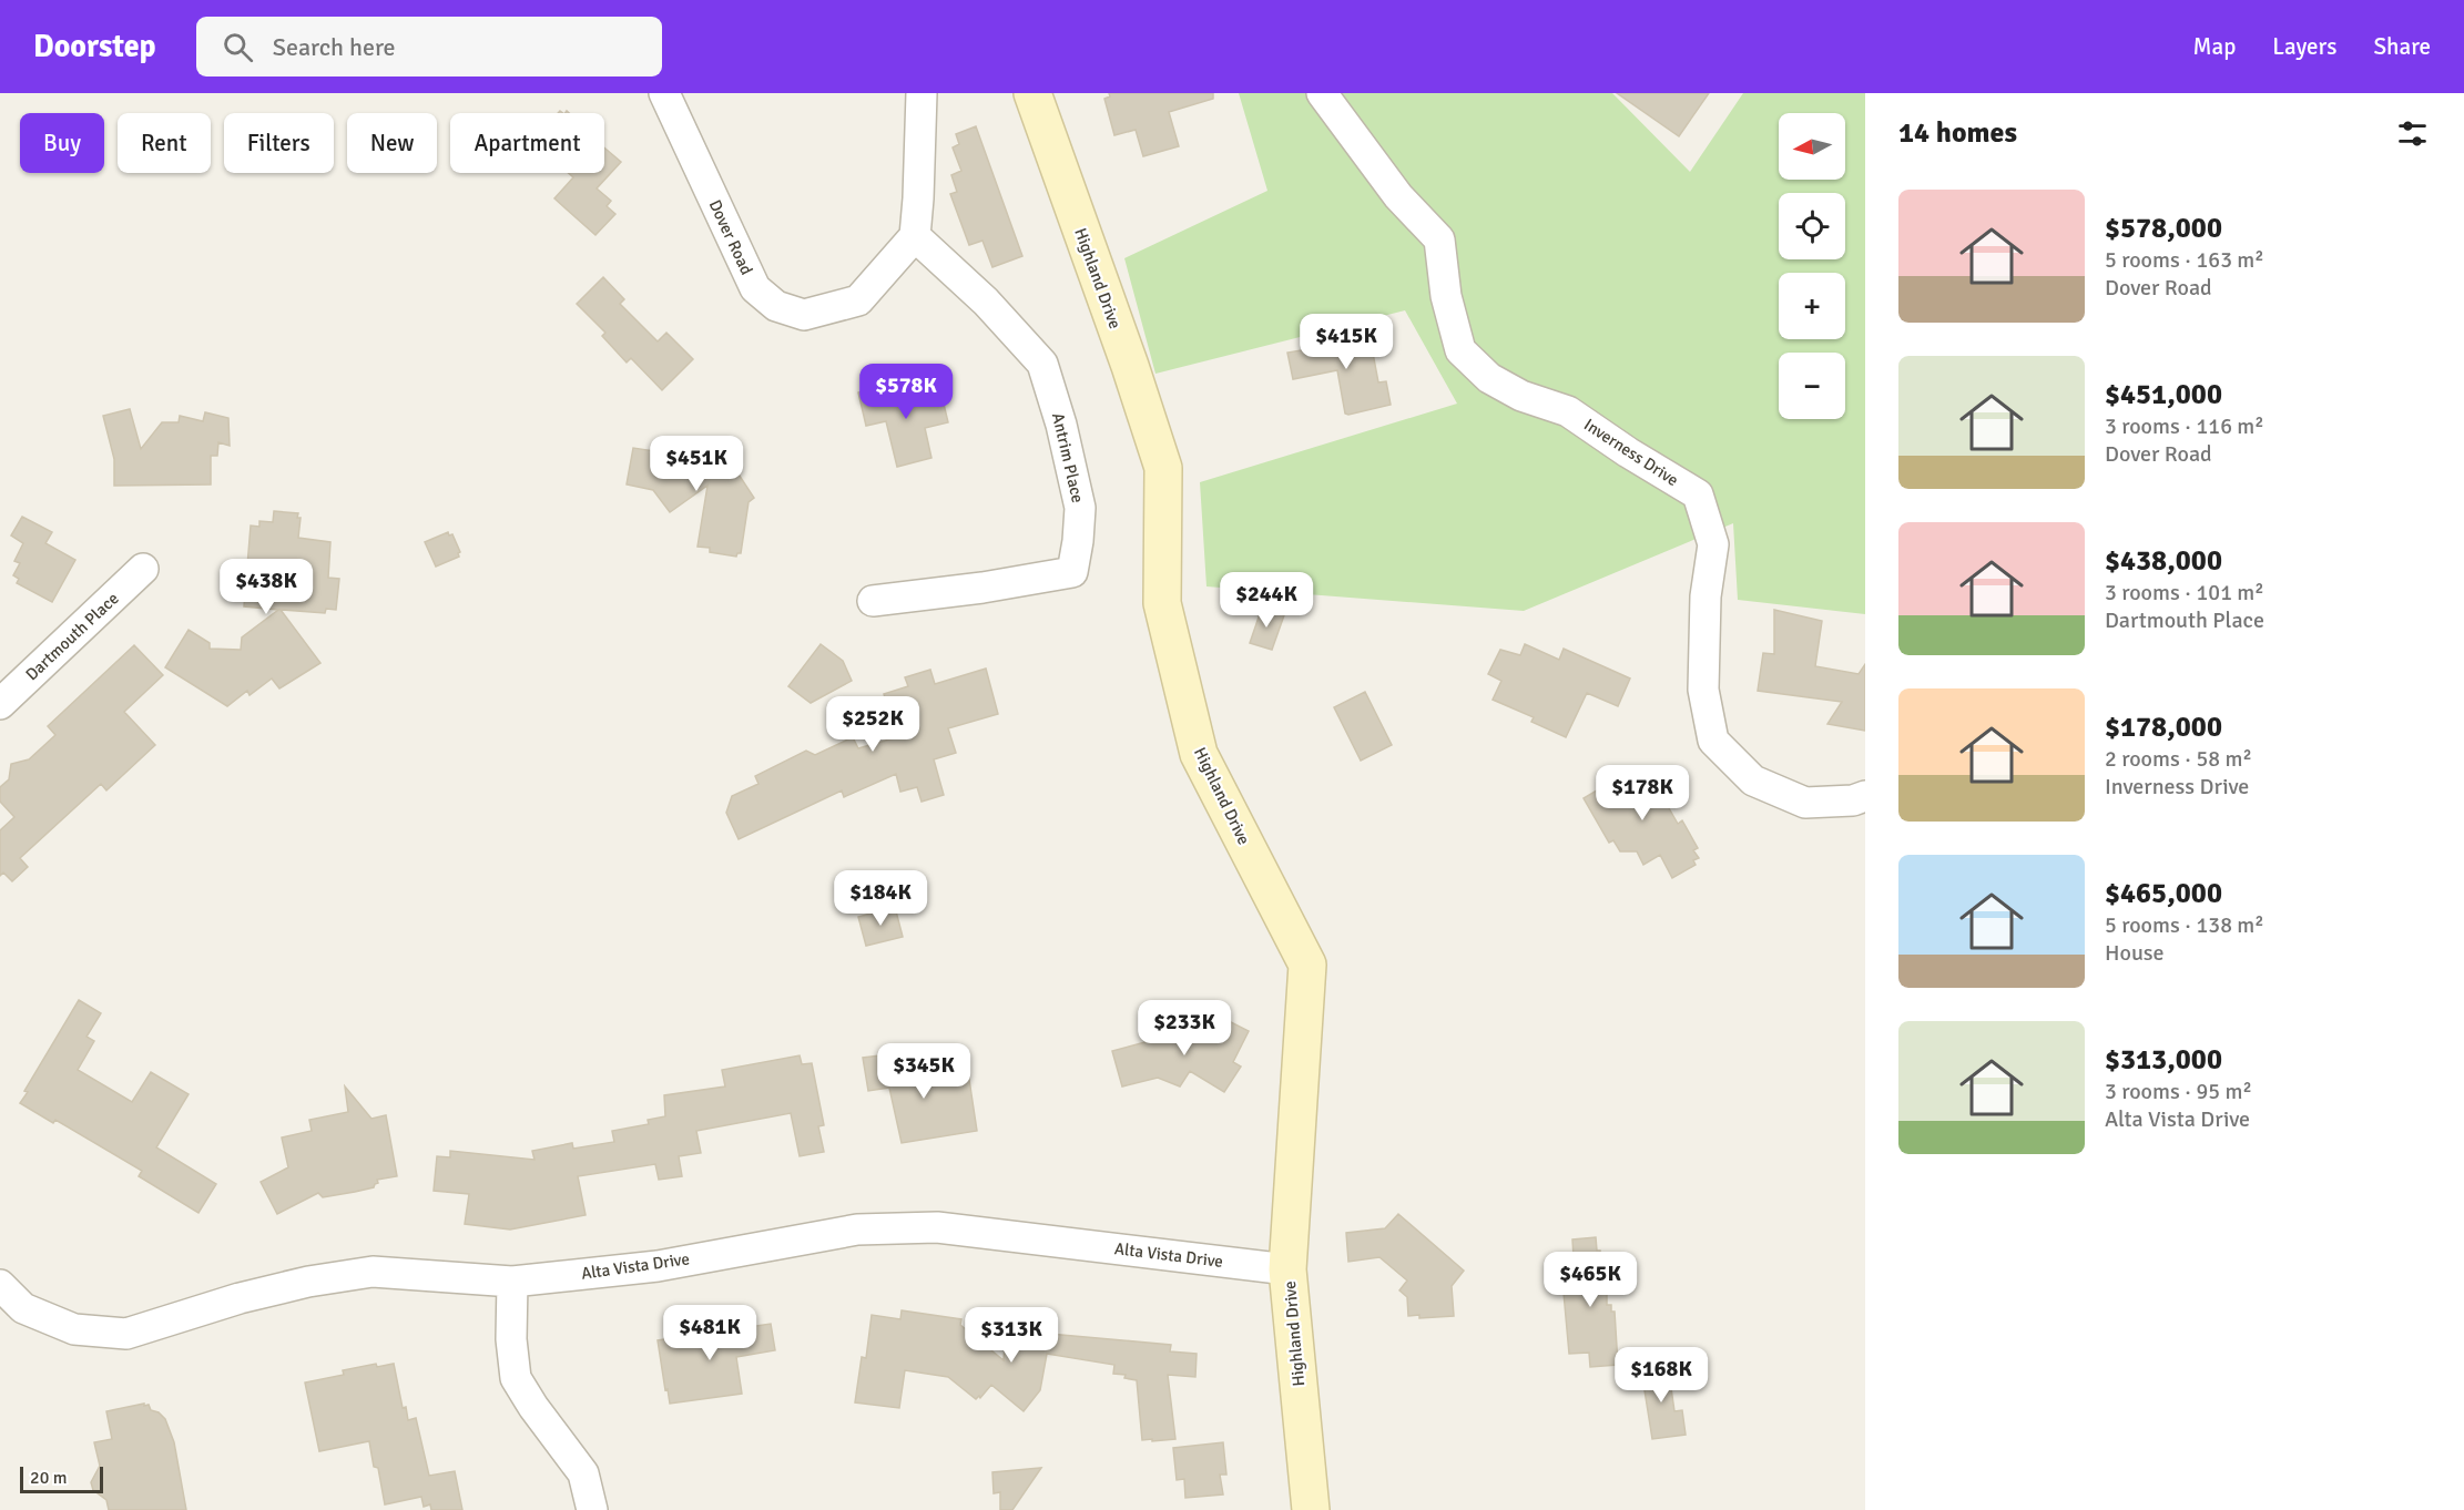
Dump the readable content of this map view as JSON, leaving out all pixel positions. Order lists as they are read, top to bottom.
{
  "streets": {
    "street": [
      "Dover Road",
      "Highland Drive",
      "Inverness Drive",
      "Antrim Place",
      "Dartmouth Place",
      "Alta Vista Drive"
    ]
  },
  "crossings": [
    ["Dover Road", "Antrim Place"],
    ["Highland Drive", "Alta Vista Drive"]
  ],
  "scale_bar": "20 m",
  "north": "left",
  "page": {
    "header": "Doorstep",
    "search": "Search here",
    "nav": ["Map", "Layers", "Share"],
    "heading": "14 homes",
    "map_buttons": ["+", "−"],
    "chip": [
      "Buy",
      "Rent",
      "Filters",
      "New",
      "Apartment"
    ],
    "list": [
      {
        "name": "$578,000",
        "note": "5 rooms · 163 m² · Dover Road"
      },
      {
        "name": "$451,000",
        "note": "3 rooms · 116 m² · Dover Road"
      },
      {
        "name": "$438,000",
        "note": "3 rooms · 101 m² · Dartmouth Place"
      },
      {
        "name": "$178,000",
        "note": "2 rooms · 58 m² · Inverness Drive"
      },
      {
        "name": "$465,000",
        "note": "5 rooms · 138 m² · House"
      },
      {
        "name": "$313,000",
        "note": "3 rooms · 95 m² · Alta Vista Drive"
      }
    ],
    "price": [
      "$415K",
      "$578K",
      "$451K",
      "$438K",
      "$244K",
      "$252K",
      "$178K",
      "$184K",
      "$233K",
      "$345K",
      "$465K",
      "$481K",
      "$313K",
      "$168K"
    ],
    "scale": "20 m"
  }
}
